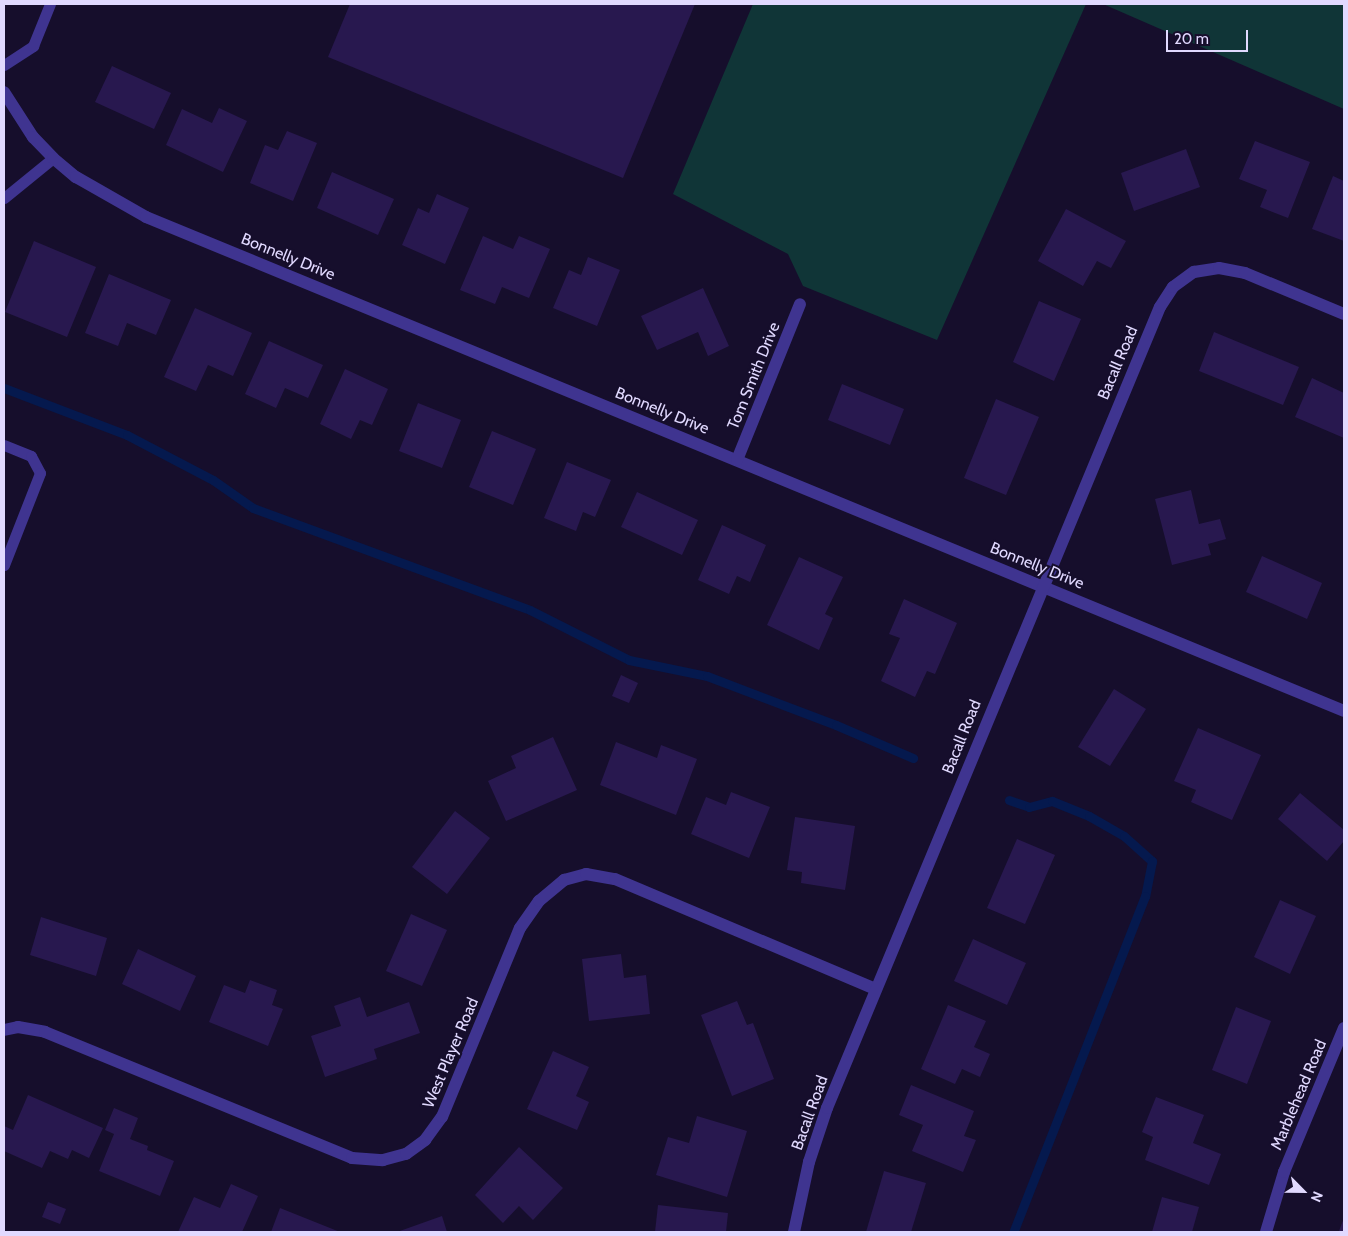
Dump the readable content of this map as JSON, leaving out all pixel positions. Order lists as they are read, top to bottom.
{
  "streets": {
    "street": [
      "Bonnelly Drive",
      "Bacall Road",
      "Tom Smith Drive",
      "West Player Road",
      "Marblehead Road"
    ]
  },
  "crossings": [
    ["Bonnelly Drive", "Bacall Road"],
    ["Bonnelly Drive", "Tom Smith Drive"],
    ["Bacall Road", "West Player Road"]
  ],
  "scale_bar": "20 m",
  "north": "bottom right"
}
